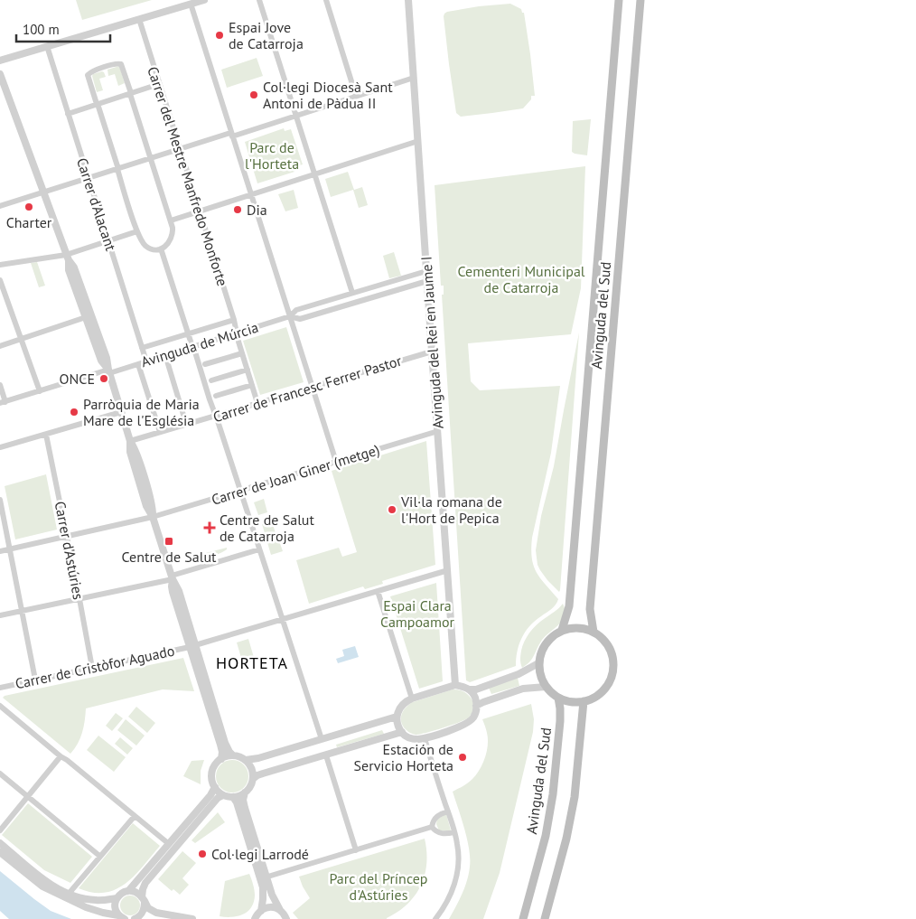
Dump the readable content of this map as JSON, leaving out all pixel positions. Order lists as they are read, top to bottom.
{
  "streets": {
    "main road": ["Avinguda del Sud"],
    "street": [
      "Carrer del Mestre Manfredo Monforte",
      "Carrer d'Alacant",
      "Avinguda del Rei en Jaume I",
      "Avinguda de Múrcia",
      "Carrer de Francesc Ferrer Pastor",
      "Carrer de Joan Giner (metge)",
      "Carrer d'Astúries",
      "Carrer de Cristòfor Aguado"
    ]
  },
  "crossings": [
    ["Carrer del Mestre Manfredo Monforte", "Avinguda de Múrcia"],
    ["Carrer del Mestre Manfredo Monforte", "Carrer de Francesc Ferrer Pastor"],
    ["Carrer d'Alacant", "Avinguda de Múrcia"],
    ["Avinguda del Rei en Jaume I", "Avinguda de Múrcia"],
    ["Avinguda del Rei en Jaume I", "Carrer de Francesc Ferrer Pastor"],
    ["Avinguda del Rei en Jaume I", "Carrer de Joan Giner (metge)"],
    ["Avinguda del Rei en Jaume I", "Carrer de Cristòfor Aguado"],
    ["Carrer de Joan Giner (metge)", "Carrer d'Astúries"],
    ["Carrer d'Astúries", "Carrer de Cristòfor Aguado"]
  ],
  "districts": ["HORTETA"],
  "parks": [
    "Parc de l'Horteta",
    "Cementeri Municipal de Catarroja",
    "Espai Clara Campoamor",
    "Parc del Príncep d'Astúries"
  ],
  "places": {
    "other": [
      "Espai Jove de Catarroja",
      "Col·legi Diocesà Sant Antoni de Pàdua II",
      "Charter",
      "Dia",
      "ONCE",
      "Parròquia de Maria Mare de l'Església",
      "Vil·la romana de l'Hort de Pepica",
      "Estación de Servicio Horteta",
      "Col·legi Larrodé"
    ],
    "health": ["Centre de Salut de Catarroja"],
    "transit": ["Centre de Salut"]
  },
  "scale_bar": "100 m"
}
